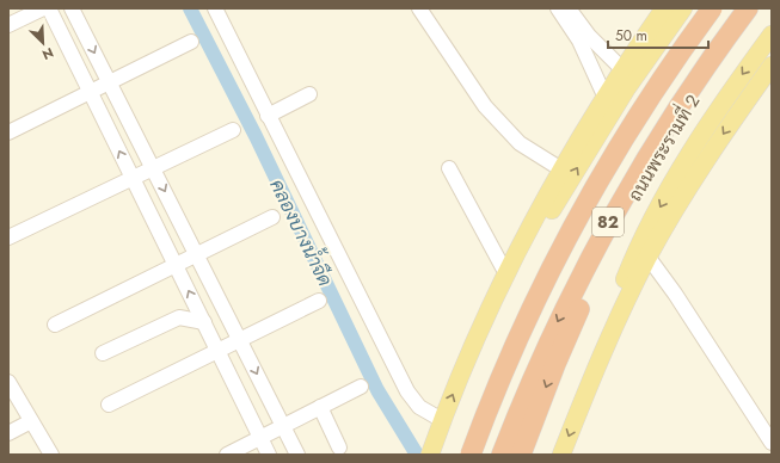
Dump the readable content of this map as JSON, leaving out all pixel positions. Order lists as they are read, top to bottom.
{
  "streets": {
    "highway": ["ถนนพระรามที่ 2", "82"]
  },
  "water": ["คลองบางน้ำจืด"],
  "scale_bar": "50 m",
  "north": "bottom right"
}
